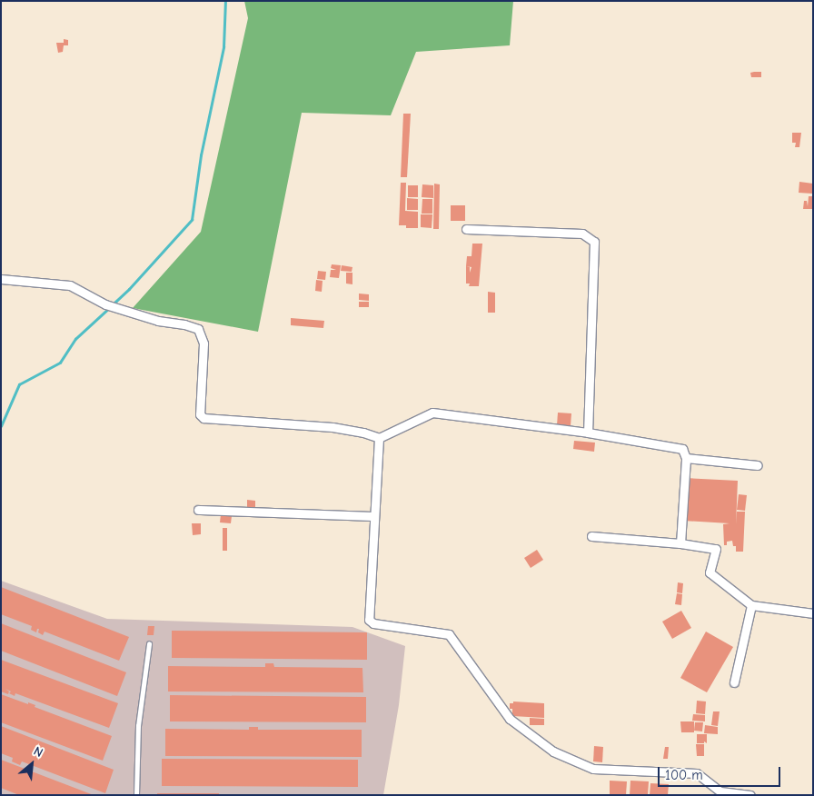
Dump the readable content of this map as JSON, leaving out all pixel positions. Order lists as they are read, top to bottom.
{
  "scale_bar": "100 m",
  "north": "top right"
}
